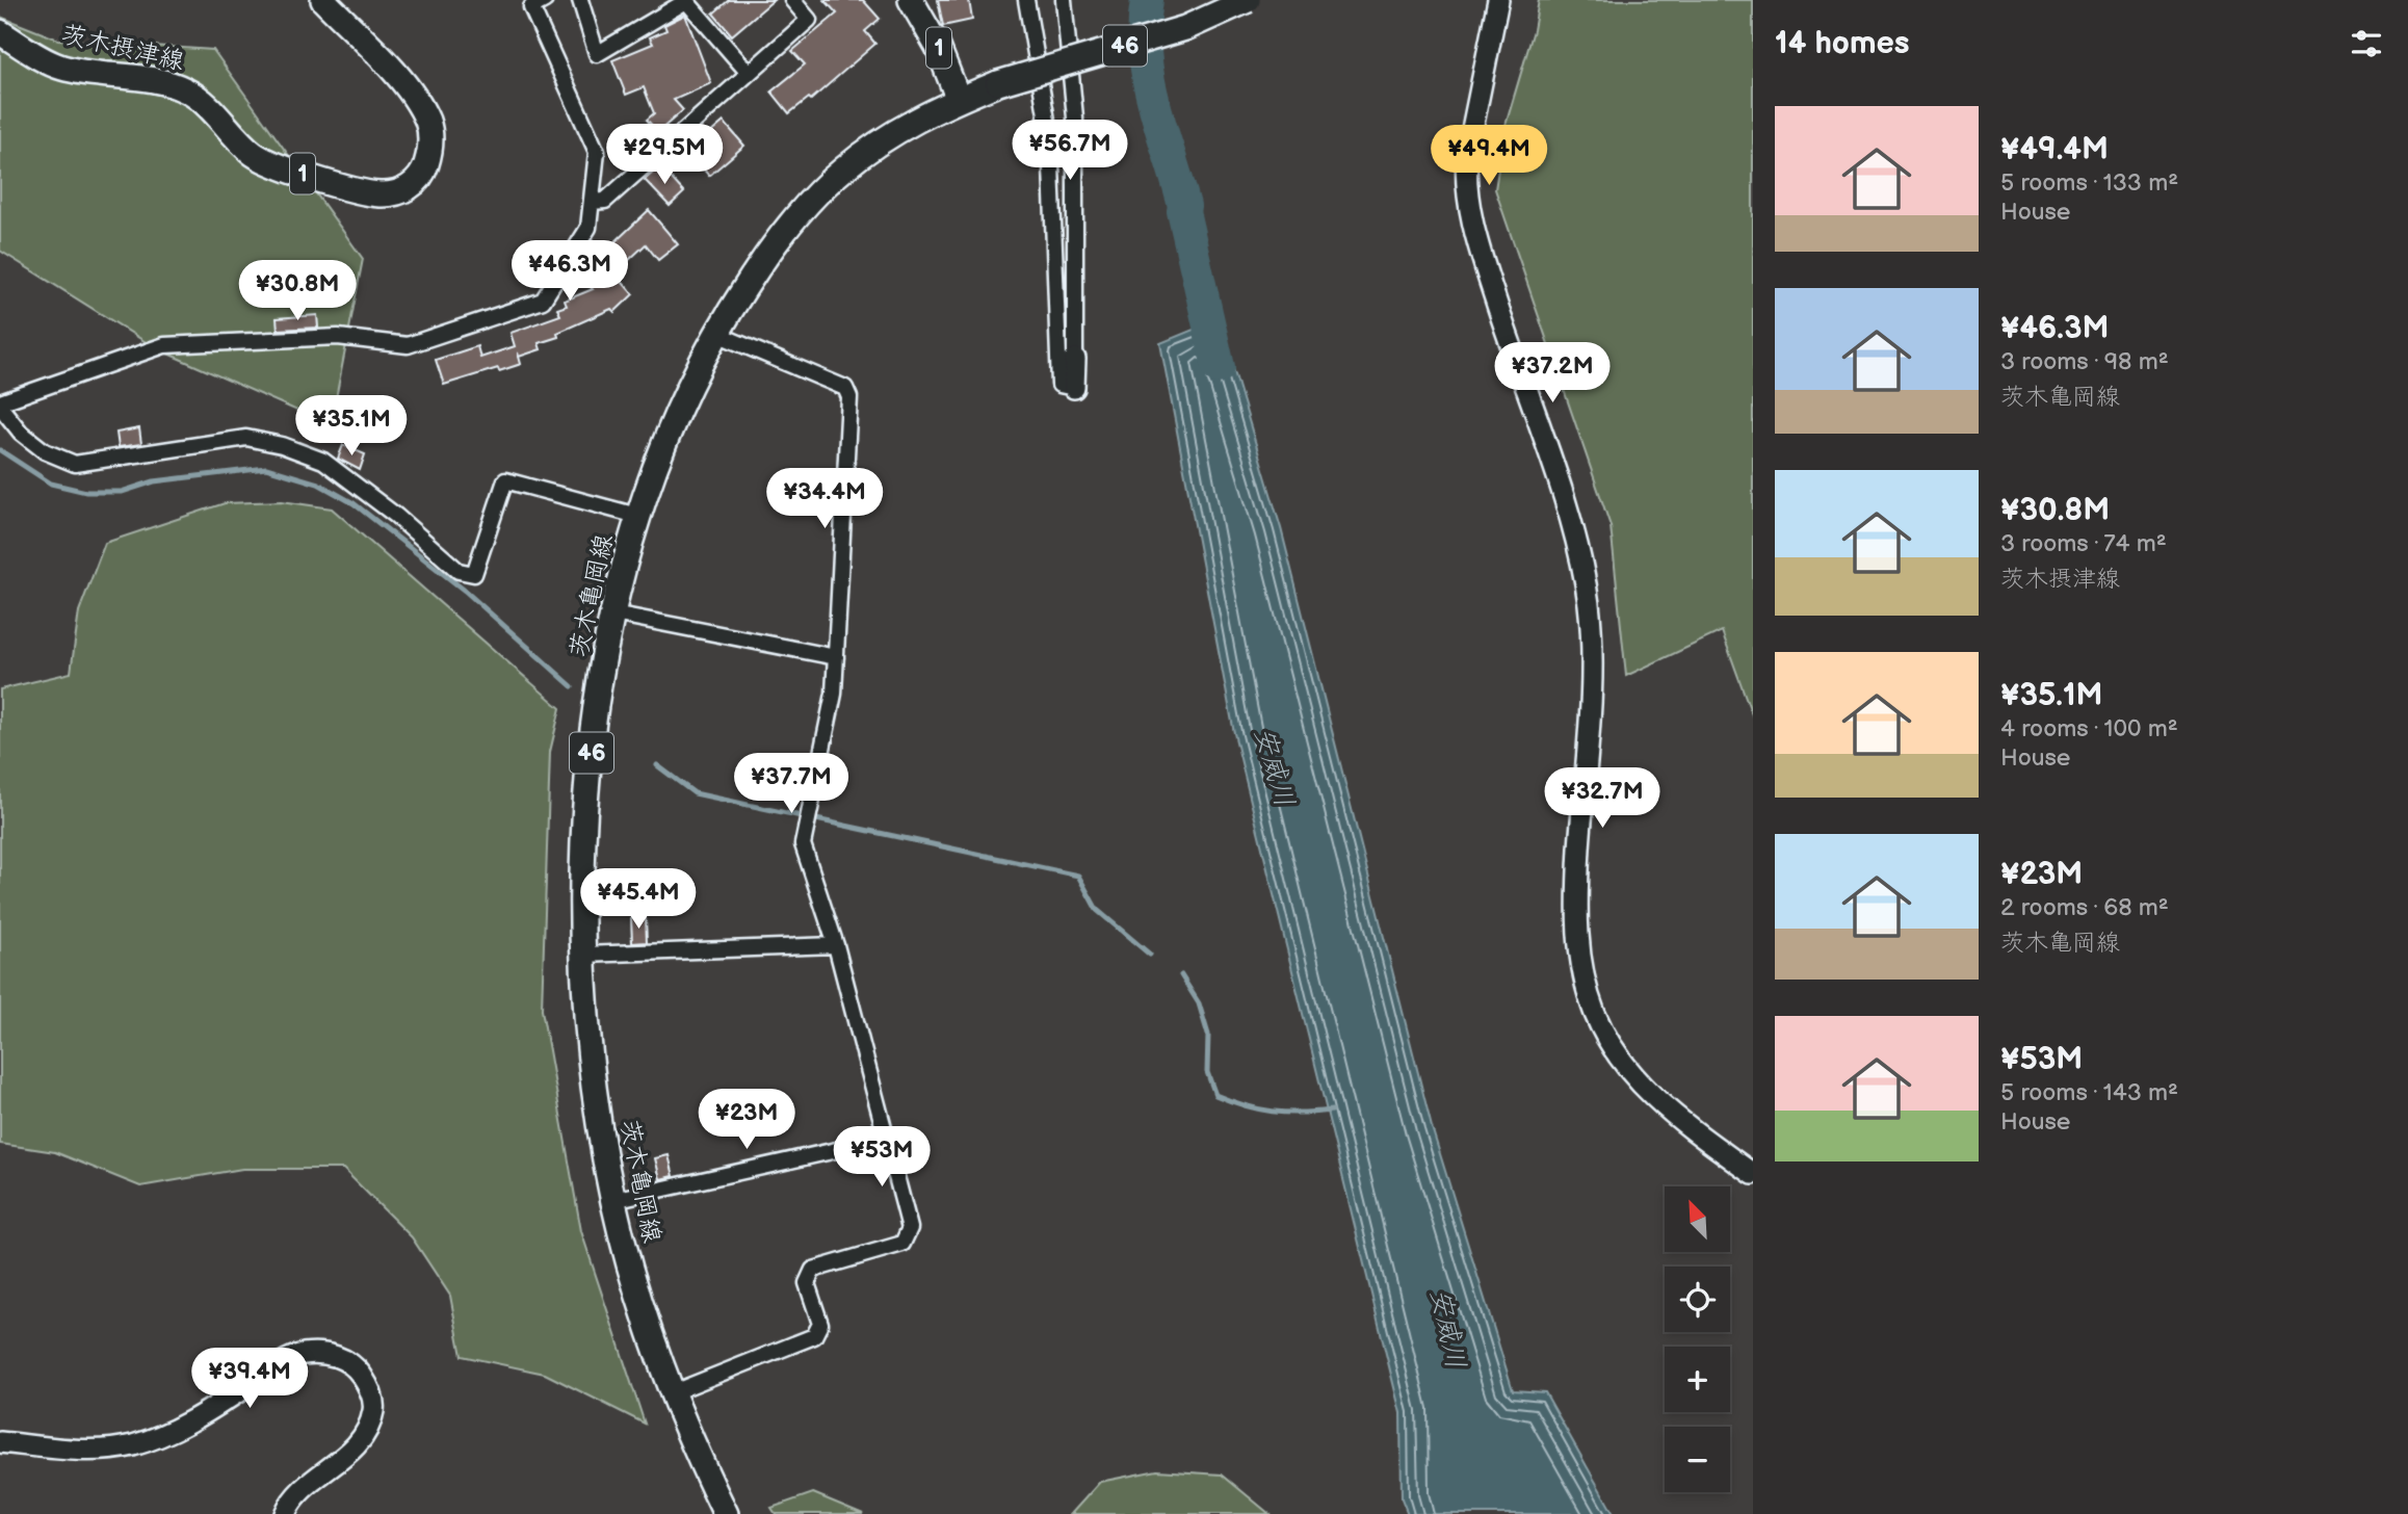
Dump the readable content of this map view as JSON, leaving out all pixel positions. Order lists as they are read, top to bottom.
{
  "streets": {
    "main road": [
      "46",
      "茨木摂津線",
      "1",
      "茨木亀岡線"
    ]
  },
  "crossings": [
    ["1", "茨木亀岡線"]
  ],
  "water": ["安威川"],
  "north": "top left",
  "page": {
    "heading": "14 homes",
    "list": [
      {
        "name": "¥49.4M",
        "note": "5 rooms · 133 m² · House"
      },
      {
        "name": "¥46.3M",
        "note": "3 rooms · 98 m² · 茨木亀岡線"
      },
      {
        "name": "¥30.8M",
        "note": "3 rooms · 74 m² · 茨木摂津線"
      },
      {
        "name": "¥35.1M",
        "note": "4 rooms · 100 m² · House"
      },
      {
        "name": "¥23M",
        "note": "2 rooms · 68 m² · 茨木亀岡線"
      },
      {
        "name": "¥53M",
        "note": "5 rooms · 143 m² · House"
      }
    ],
    "price": [
      "¥56.7M",
      "¥29.5M",
      "¥49.4M",
      "¥46.3M",
      "¥30.8M",
      "¥37.2M",
      "¥35.1M",
      "¥34.4M",
      "¥37.7M",
      "¥32.7M",
      "¥45.4M",
      "¥23M",
      "¥53M",
      "¥39.4M"
    ],
    "map_buttons": ["+", "−"]
  }
}
